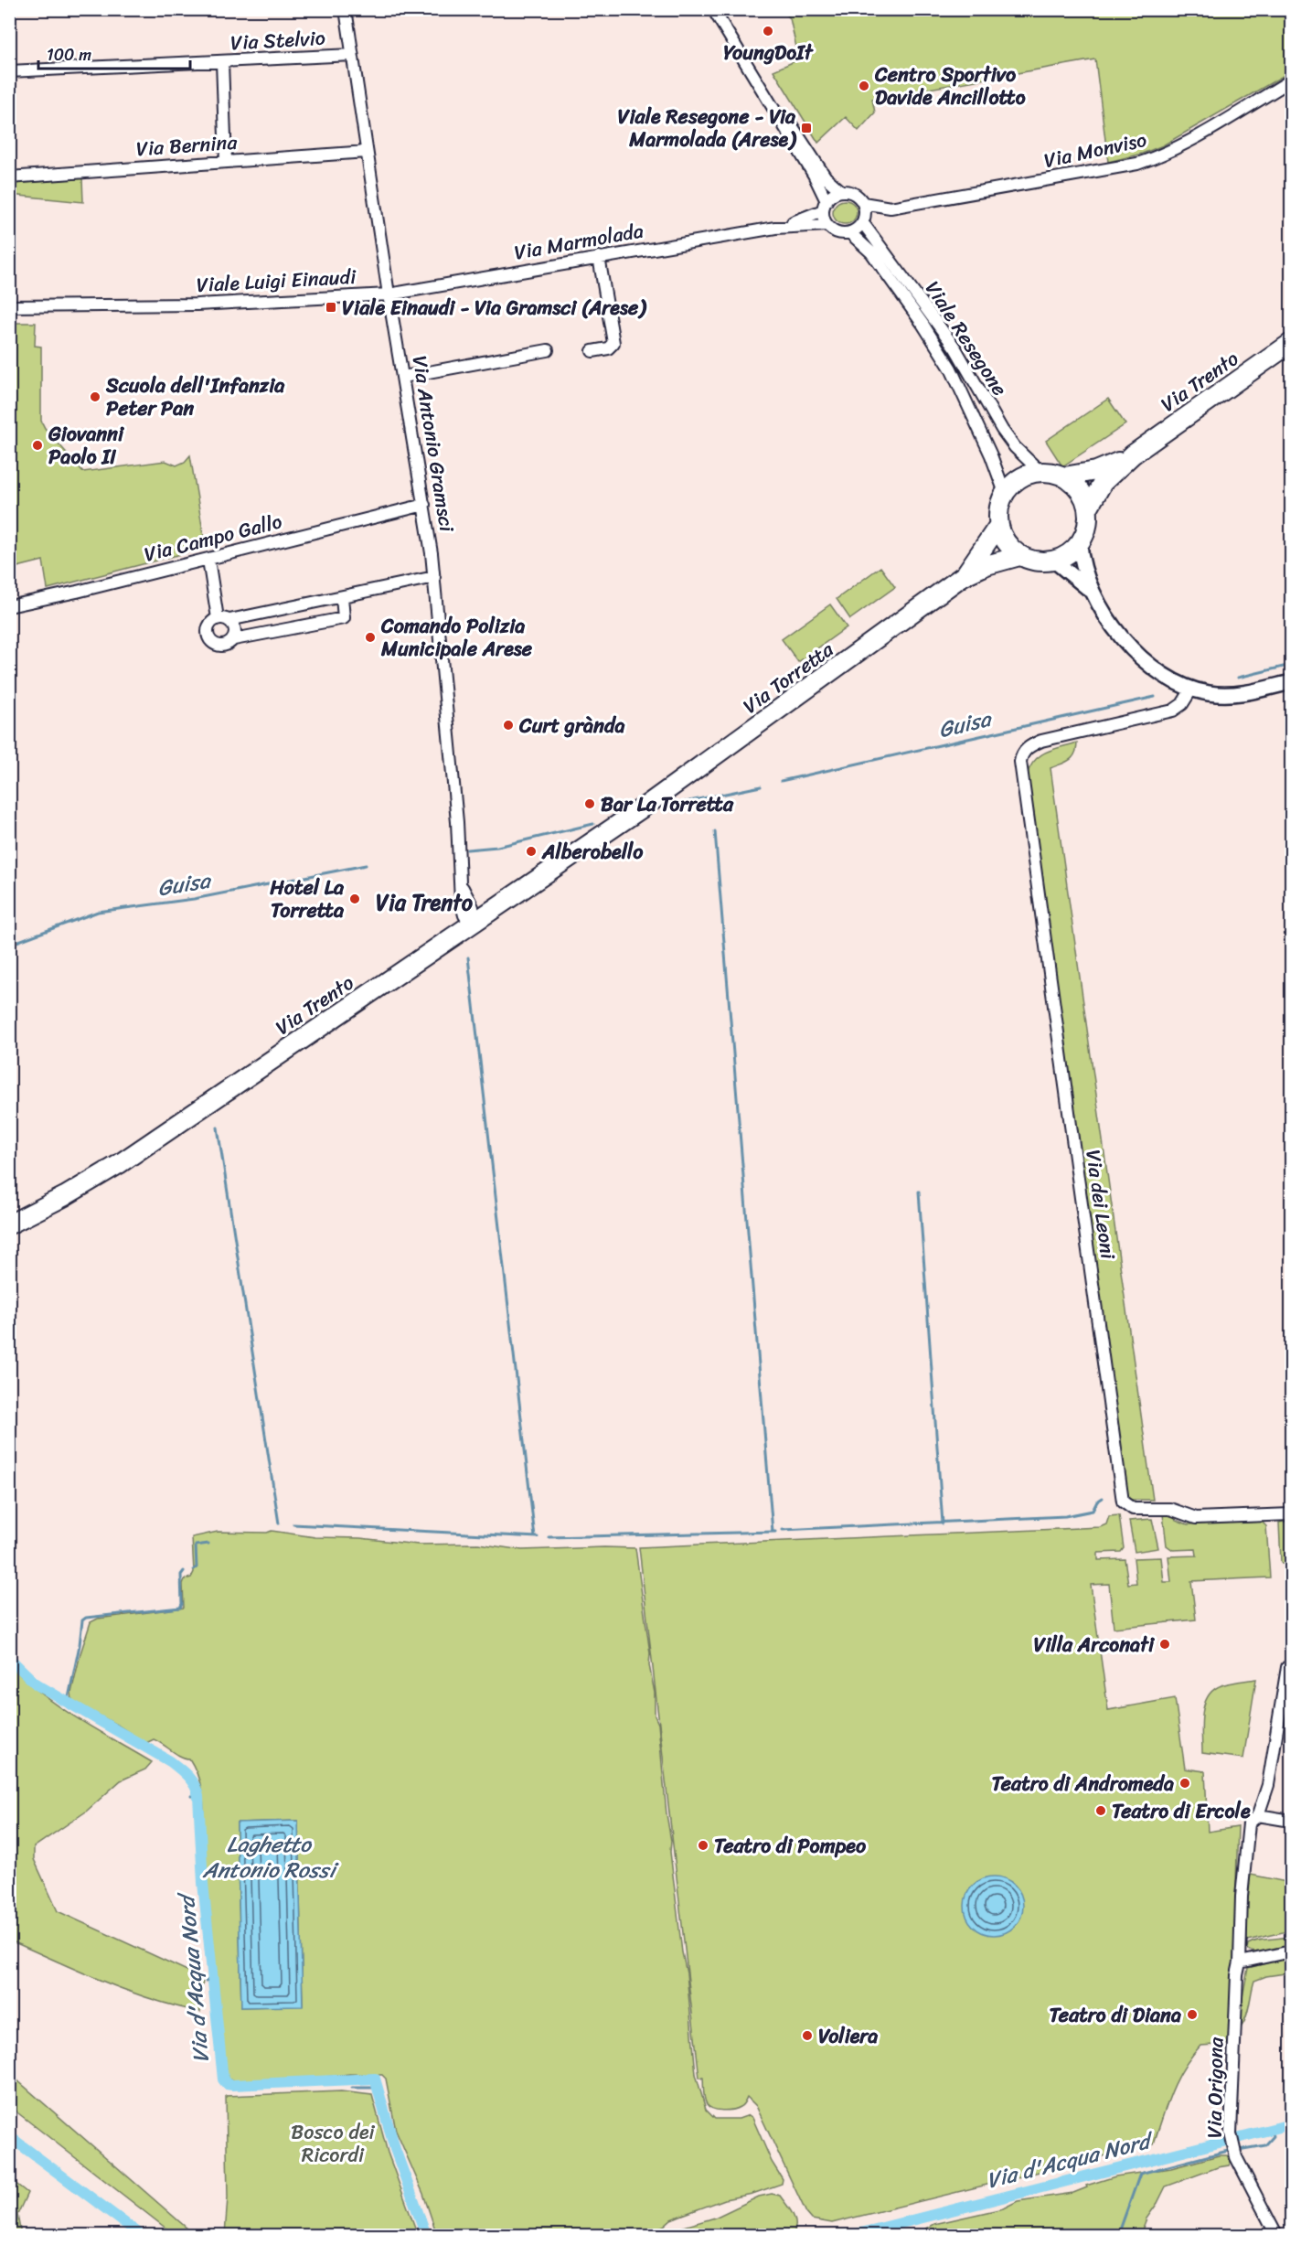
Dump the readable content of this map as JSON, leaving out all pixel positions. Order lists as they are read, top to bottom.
{
  "streets": {
    "main road": ["Via Trento", "Via Torretta"],
    "street": [
      "Via Stelvio",
      "Via Bernina",
      "Via Monviso",
      "Via Marmolada",
      "Viale Luigi Einaudi",
      "Viale Resegone",
      "Via Antonio Gramsci",
      "Via Campo Gallo",
      "Via dei Leoni",
      "Via Origona"
    ]
  },
  "crossings": [
    ["Via Stelvio", "Via Antonio Gramsci"],
    ["Via Bernina", "Via Antonio Gramsci"],
    ["Via Monviso", "Via Marmolada"],
    ["Via Monviso", "Viale Resegone"],
    ["Via Marmolada", "Viale Luigi Einaudi"],
    ["Via Marmolada", "Viale Resegone"],
    ["Via Marmolada", "Via Antonio Gramsci"],
    ["Viale Luigi Einaudi", "Via Antonio Gramsci"],
    ["Viale Resegone", "Via Torretta"],
    ["Via Trento", "Via Antonio Gramsci"],
    ["Via Trento", "Via Torretta"],
    ["Via Antonio Gramsci", "Via Campo Gallo"]
  ],
  "districts": ["Via Trento"],
  "water": ["Guisa", "Laghetto Antonio Rossi", "Via d'Acqua Nord"],
  "parks": ["Bosco dei Ricordi"],
  "places": {
    "other": [
      "YoungDoIt",
      "Centro Sportivo Davide Ancillotto",
      "Scuola dell'Infanzia Peter Pan",
      "Giovanni Paolo II",
      "Comando Polizia Municipale Arese",
      "Curt grànda",
      "Bar La Torretta",
      "Alberobello",
      "Hotel La Torretta",
      "Villa Arconati",
      "Teatro di Andromeda",
      "Teatro di Ercole",
      "Teatro di Pompeo",
      "Teatro di Diana",
      "Voliera"
    ],
    "transit": ["Viale Resegone - Via Marmolada (Arese)", "Viale Einaudi - Via Gramsci (Arese)"]
  },
  "scale_bar": "100 m"
}
